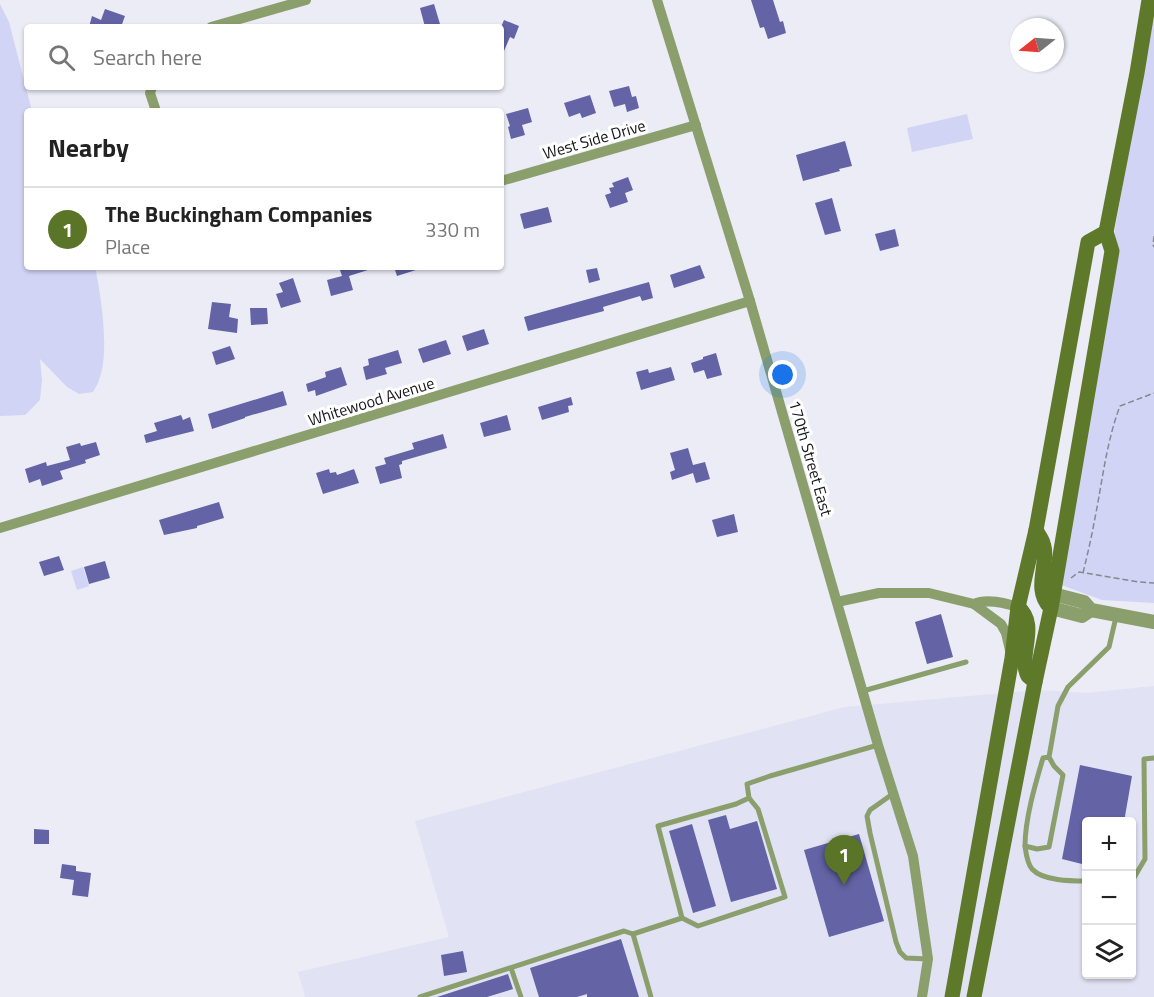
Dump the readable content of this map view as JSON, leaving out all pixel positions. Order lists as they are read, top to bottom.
{
  "streets": {
    "street": ["West Side Drive", "Whitewood Avenue", "170th Street East"]
  },
  "crossings": [
    ["West Side Drive", "170th Street East"],
    ["Whitewood Avenue", "170th Street East"]
  ],
  "north": "left",
  "page": {
    "search": "Search here",
    "heading": "Nearby",
    "list": [
      {
        "mark": "1",
        "name": "The Buckingham Companies",
        "note": "Place",
        "value": "330 m"
      }
    ],
    "map_buttons": ["+", "−"],
    "pins": "1"
  }
}
